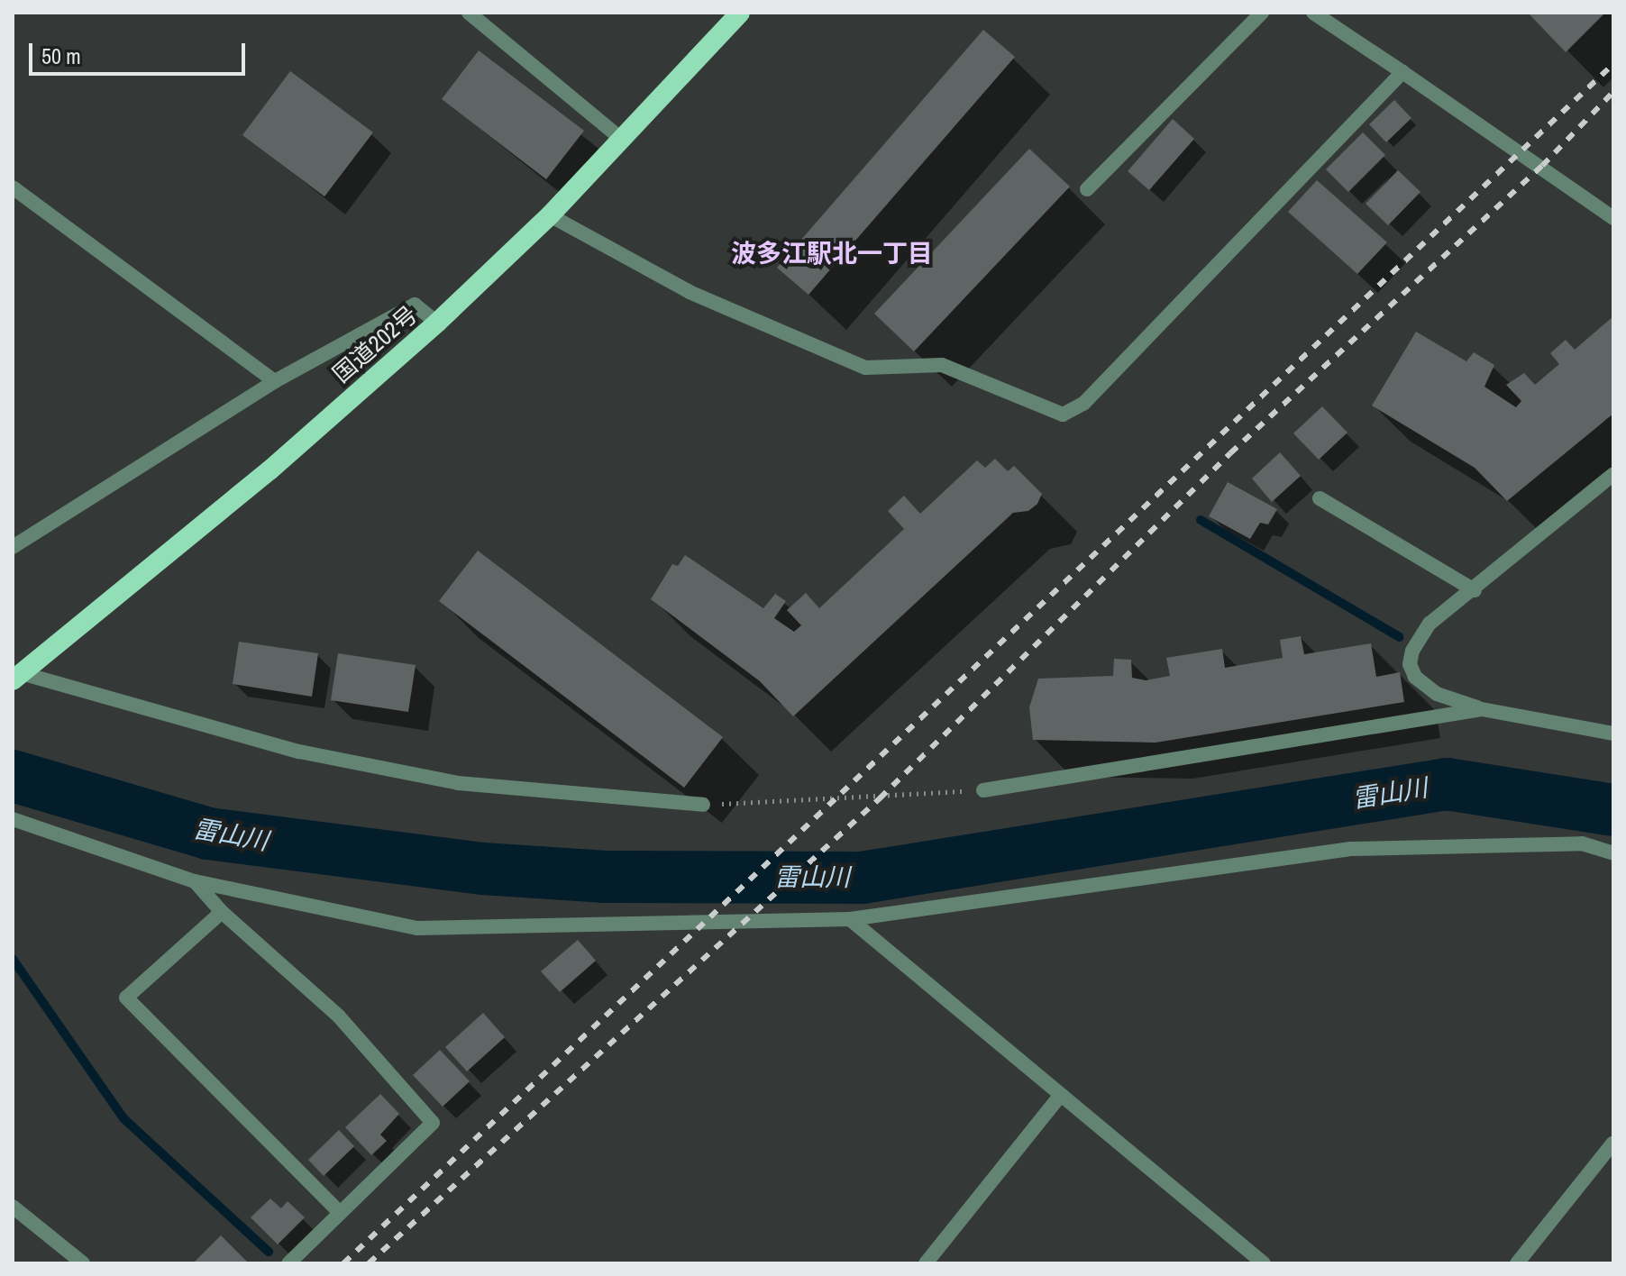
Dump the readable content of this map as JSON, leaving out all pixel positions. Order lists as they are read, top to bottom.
{
  "streets": {
    "highway": ["国道202号"]
  },
  "districts": ["波多江駅北一丁目"],
  "water": ["雷山川"],
  "scale_bar": "50 m"
}
